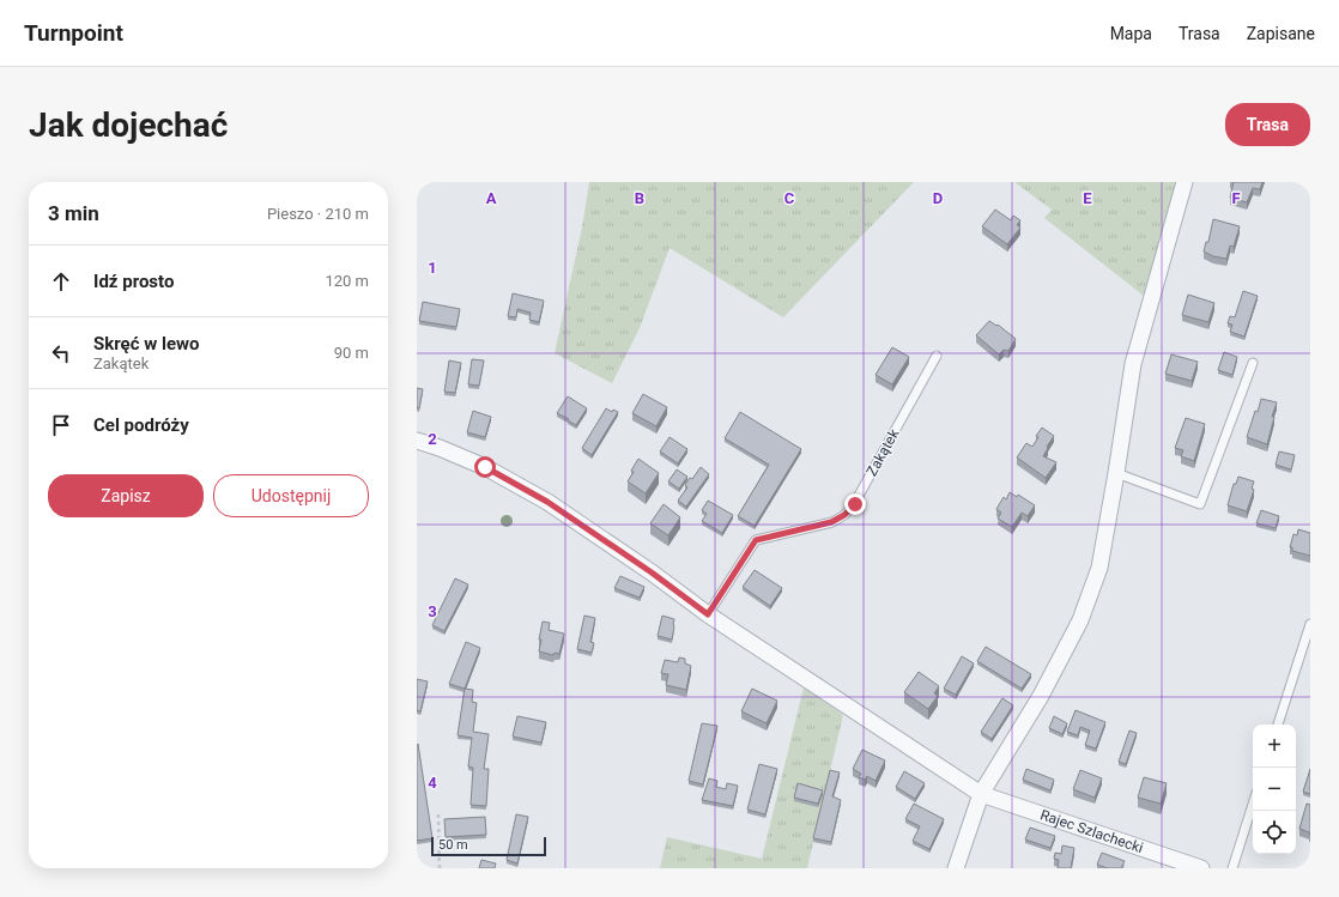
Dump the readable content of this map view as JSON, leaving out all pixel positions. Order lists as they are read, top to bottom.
{
  "streets": {
    "street": ["Rajec Szlachecki"],
    "lane": ["Zakątek"]
  },
  "crossings": [
    ["Zakątek", "Rajec Szlachecki"]
  ],
  "scale_bar": "50 m",
  "page": {
    "header": "Turnpoint",
    "nav": ["Mapa", "Trasa", "Zapisane"],
    "buttons": [
      "Trasa",
      ["Zapisz", "Udostępnij"]
    ],
    "title": "Jak dojechać",
    "heading": ["3 min", "Pieszo · 210 m"],
    "list": [
      ["Idź prosto", "120 m"],
      ["Skręć w lewo", "Zakątek", "90 m"],
      "Cel podróży"
    ],
    "map_buttons": ["+", "−"],
    "scale": "50 m"
  },
  "grid": {
    "columns": [
      "A",
      "B",
      "C",
      "D",
      "E",
      "F"
    ],
    "rows": [
      "1",
      "2",
      "3",
      "4"
    ]
  }
}
